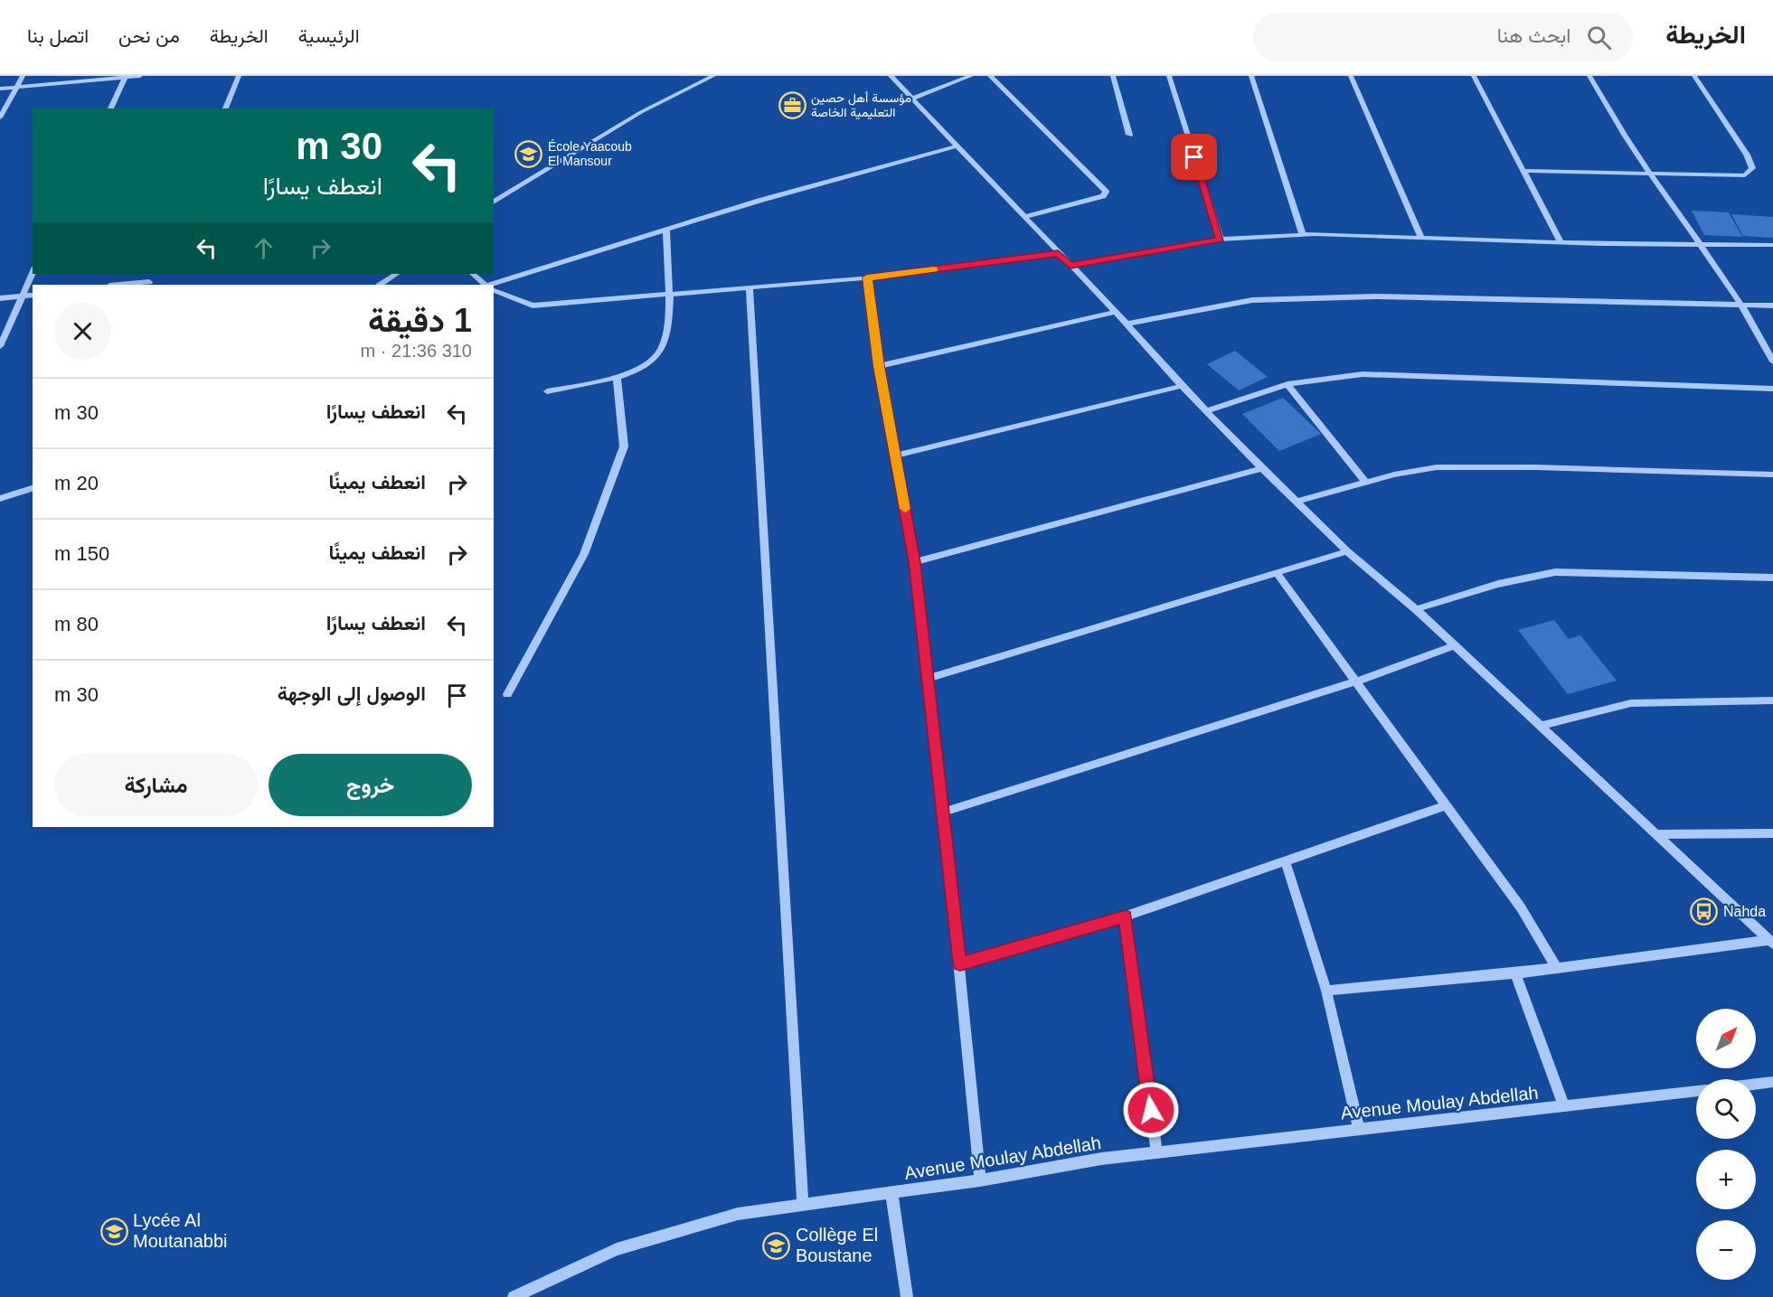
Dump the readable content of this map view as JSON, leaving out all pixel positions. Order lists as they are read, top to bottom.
{
  "streets": {
    "street": ["Avenue Moulay Abdellah"]
  },
  "places": {
    "office": ["مؤسسة أهل حصين التعليمية الخاصة"],
    "school or university": ["École Yaacoub El Mansour", "Lycée Al Moutanabbi", "Collège El Boustane"],
    "bus stop": ["Nahda"]
  },
  "north": "top right",
  "page": {
    "header": "الخريطة",
    "search": "ابحث هنا",
    "nav": [
      "الرئيسية",
      "الخريطة",
      "من نحن",
      "اتصل بنا"
    ],
    "turn": ["30 m", "انعطف يسارًا"],
    "heading": ["1 دقيقة", "310 m · 21:36"],
    "list": [
      {
        "name": "انعطف يسارًا",
        "value": "30 m"
      },
      {
        "name": "انعطف يمينًا",
        "value": "20 m"
      },
      {
        "name": "انعطف يمينًا",
        "value": "150 m"
      },
      {
        "name": "انعطف يسارًا",
        "value": "80 m"
      },
      {
        "name": "الوصول إلى الوجهة",
        "value": "30 m"
      }
    ],
    "buttons": ["خروج", "مشاركة"],
    "map_buttons": ["+", "−"]
  }
}
